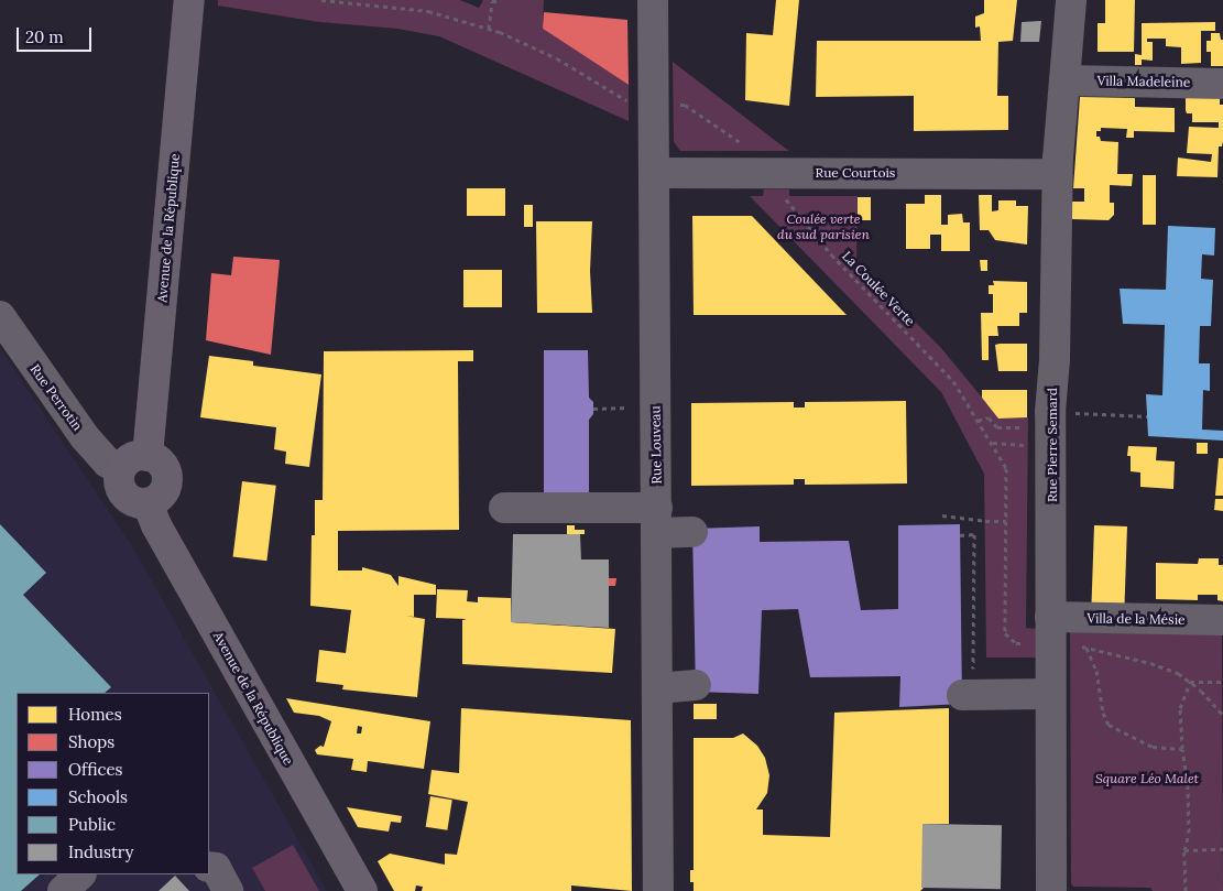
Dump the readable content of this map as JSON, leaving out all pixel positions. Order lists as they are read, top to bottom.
{
  "streets": {
    "main road": ["Avenue de la République"],
    "street": [
      "Villa Madeleine",
      "Rue Courtois",
      "Rue Perrotin",
      "Rue Louveau",
      "Rue Pierre Semard",
      "Villa de la Mésie"
    ],
    "path": ["La Coulée Verte"]
  },
  "crossings": [
    ["Villa Madeleine", "Rue Pierre Semard"],
    ["Rue Courtois", "La Coulée Verte"],
    ["Rue Courtois", "Rue Louveau"],
    ["Rue Courtois", "Rue Pierre Semard"],
    ["Avenue de la République", "Rue Perrotin"],
    ["La Coulée Verte", "Rue Louveau"],
    ["La Coulée Verte", "Rue Pierre Semard"],
    ["La Coulée Verte", "Villa de la Mésie"],
    ["Rue Pierre Semard", "Villa de la Mésie"]
  ],
  "parks": ["Coulée verte du sud parisien", "Square Léo Malet"],
  "legend": [
    "Homes",
    "Shops",
    "Offices",
    "Schools",
    "Public",
    "Industry"
  ],
  "scale_bar": "20 m"
}
